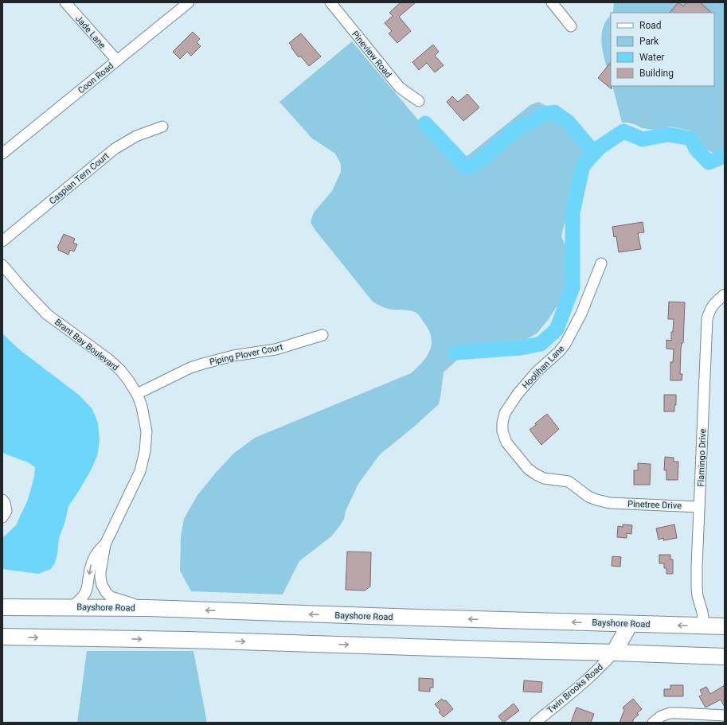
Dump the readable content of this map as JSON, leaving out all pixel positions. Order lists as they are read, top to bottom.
{
  "streets": {
    "main road": ["Bayshore Road"],
    "street": [
      "Jade Lane",
      "Pineview Road",
      "Coon Road",
      "Caspian Tern Court",
      "Brant Bay Boulevard",
      "Piping Plover Court",
      "Hoolihan Lane",
      "Flamingo Drive",
      "Pinetree Drive",
      "Twin Brooks Road"
    ]
  },
  "crossings": [
    ["Jade Lane", "Coon Road"],
    ["Brant Bay Boulevard", "Piping Plover Court"],
    ["Brant Bay Boulevard", "Bayshore Road"],
    ["Hoolihan Lane", "Pinetree Drive"],
    ["Flamingo Drive", "Pinetree Drive"],
    ["Flamingo Drive", "Bayshore Road"]
  ],
  "legend": [
    "Road",
    "Park",
    "Water",
    "Building"
  ]
}
